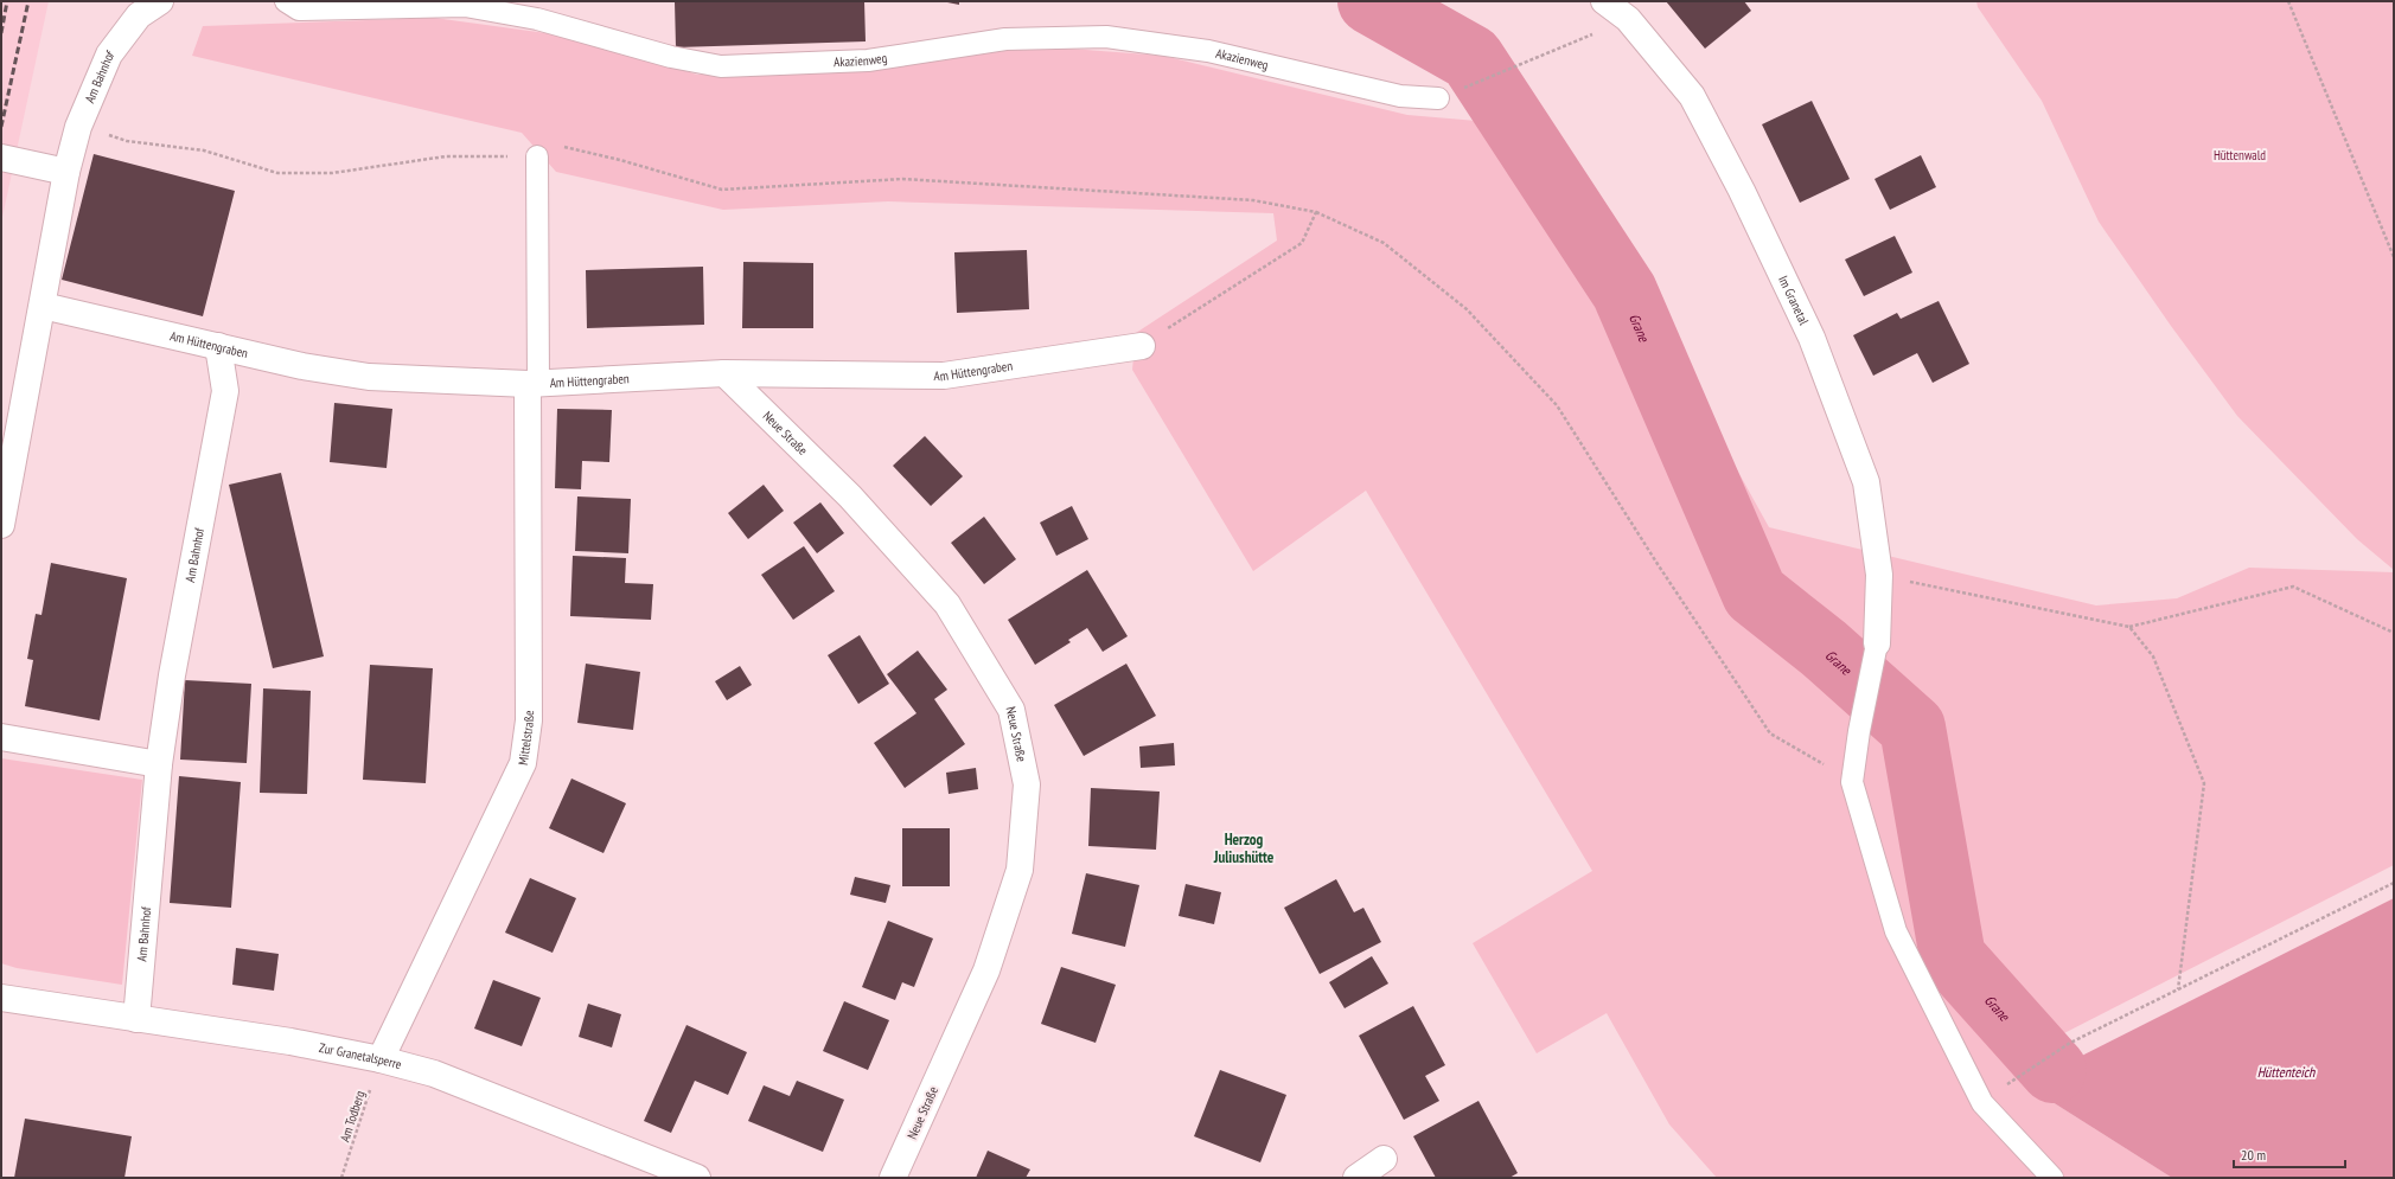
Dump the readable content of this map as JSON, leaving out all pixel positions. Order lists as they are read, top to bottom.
{
  "streets": {
    "street": [
      "Am Bahnhof",
      "Im Granetal",
      "Am Hüttengraben",
      "Neue Straße",
      "Mittelstraße",
      "Zur Granetalsperre"
    ],
    "lane": ["Akazienweg"],
    "path": ["Am Todberg"]
  },
  "crossings": [
    ["Am Bahnhof", "Am Hüttengraben"],
    ["Am Bahnhof", "Zur Granetalsperre"],
    ["Am Hüttengraben", "Neue Straße"],
    ["Am Hüttengraben", "Mittelstraße"],
    ["Mittelstraße", "Zur Granetalsperre"],
    ["Mittelstraße", "Am Todberg"],
    ["Zur Granetalsperre", "Am Todberg"]
  ],
  "districts": ["Herzog Juliushütte"],
  "water": ["Grane", "Hüttenteich"],
  "parks": ["Hüttenwald"],
  "scale_bar": "20 m"
}
